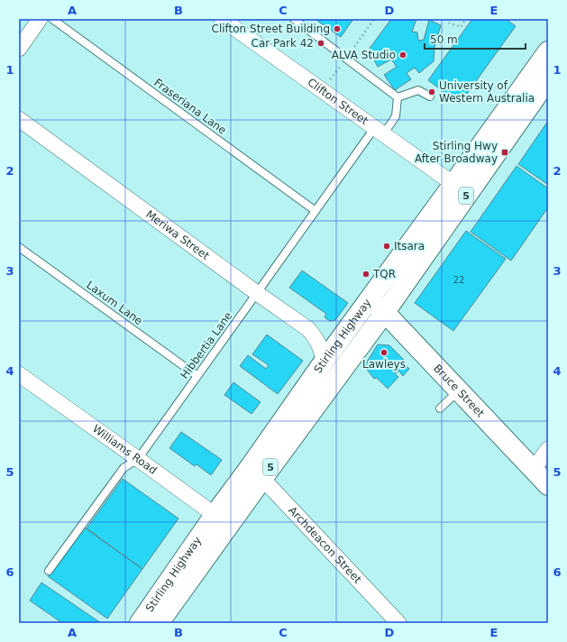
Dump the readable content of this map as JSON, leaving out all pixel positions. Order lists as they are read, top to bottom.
{
  "streets": {
    "main road": ["5", "Stirling Highway", "Bruce Street"],
    "street": [
      "Clifton Street",
      "Meriwa Street",
      "Williams Road",
      "Archdeacon Street"
    ],
    "lane": ["Fraseriana Lane", "Laxum Lane", "Hibbertia Lane"]
  },
  "crossings": [
    ["Clifton Street", "Stirling Highway"],
    ["Clifton Street", "Hibbertia Lane"],
    ["Fraseriana Lane", "Hibbertia Lane"],
    ["Meriwa Street", "Stirling Highway"],
    ["Meriwa Street", "Hibbertia Lane"],
    ["Laxum Lane", "Hibbertia Lane"],
    ["Stirling Highway", "Bruce Street"],
    ["Stirling Highway", "Williams Road"],
    ["Stirling Highway", "Archdeacon Street"],
    ["Hibbertia Lane", "Williams Road"]
  ],
  "places": {
    "other": [
      "Clifton Street Building",
      "Car Park 42",
      "ALVA Studio",
      "University of Western Australia",
      "Itsara",
      "TQR",
      "Lawleys"
    ],
    "transit": ["Stirling Hwy After Broadway"]
  },
  "house_numbers": ["22"],
  "scale_bar": "50 m",
  "grid": {
    "columns": [
      "A",
      "B",
      "C",
      "D",
      "E"
    ],
    "rows": [
      "1",
      "2",
      "3",
      "4",
      "5",
      "6"
    ]
  }
}
